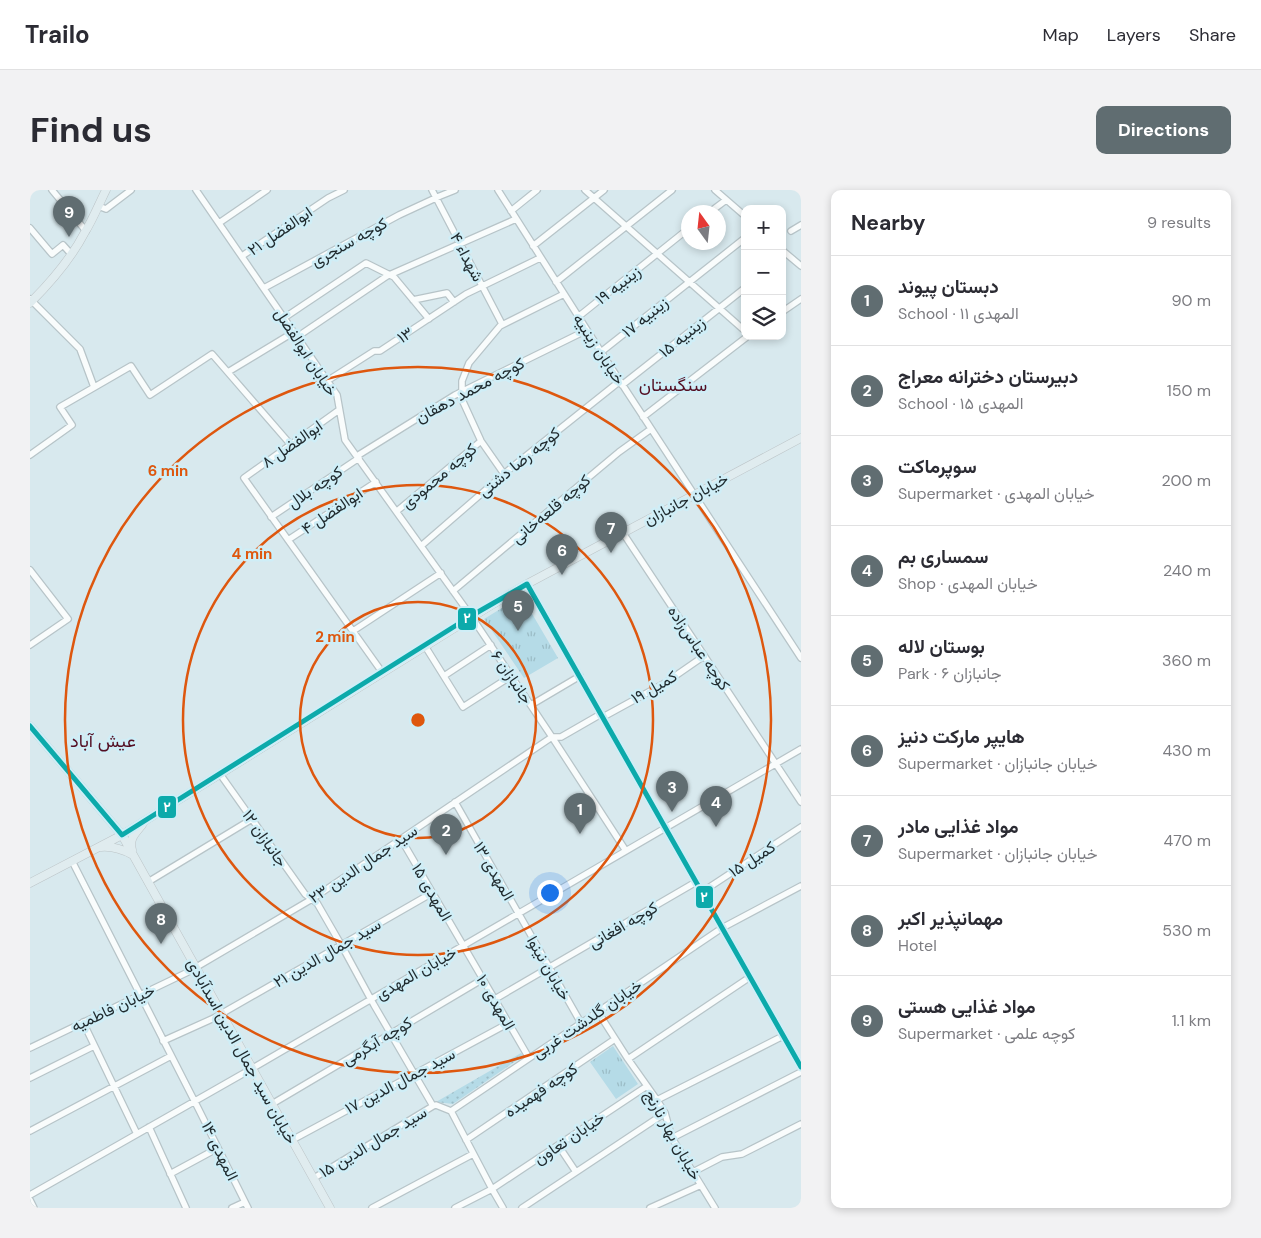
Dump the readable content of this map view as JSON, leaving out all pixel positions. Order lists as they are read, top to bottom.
{
  "streets": {
    "main road": ["خیابان جانبازان", "خیابان سید جمال الدین اسدآبادی"],
    "street": [
      "ابوالفضل ۲۱",
      "کوچه سنجری",
      "شهداء ۴",
      "زینبیه ۱۹",
      "زینبیه ۱۷",
      "۱۳",
      "زینبیه ۱۵",
      "خیابان زینبیه",
      "خیابان ابوالفضل",
      "کوچه محمد دهقان",
      "ابوالفضل ۸",
      "کوچه رضا دشتی",
      "کوچه محمودی",
      "کوچه بلال",
      "کوچه قلعه‌خانی",
      "ابوالفضل ۴",
      "کوچه عباس‌زاده",
      "جانبازان ۶",
      "کمیل ۱۹",
      "جانبازان ۱۲",
      "کمیل ۱۵",
      "سید جمال الدین ۲۳",
      "المهدی ۱۳",
      "المهدی ۱۵",
      "کوچه افغانی",
      "سید جمال الدین ۲۱",
      "خیابان نینوا",
      "خیابان المهدی",
      "المهدی ۱۰",
      "خیابان فاطمیه",
      "خیابان گلدشت غربی",
      "کوچه آبگرمی",
      "سید جمال الدین ۱۷",
      "کوچه فهمیده",
      "خیابان بهار نارنج",
      "خیابان تعاون",
      "سید جمال الدین ۱۵",
      "المهدی ۱۴"
    ]
  },
  "crossings": [
    ["ابوالفضل ۲۱", "خیابان ابوالفضل"],
    ["کوچه سنجری", "شهداء ۴"],
    ["کوچه سنجری", "خیابان ابوالفضل"],
    ["شهداء ۴", "۱۳"],
    ["زینبیه ۱۹", "خیابان زینبیه"],
    ["زینبیه ۱۷", "خیابان زینبیه"],
    ["۱۳", "خیابان زینبیه"],
    ["۱۳", "خیابان ابوالفضل"],
    ["زینبیه ۱۵", "خیابان زینبیه"],
    ["زینبیه ۱۵", "کوچه رضا دشتی"],
    ["خیابان زینبیه", "کوچه محمد دهقان"],
    ["خیابان زینبیه", "کوچه رضا دشتی"],
    ["خیابان زینبیه", "خیابان جانبازان"],
    ["خیابان زینبیه", "کوچه قلعه‌خانی"],
    ["خیابان ابوالفضل", "کوچه محمد دهقان"],
    ["خیابان ابوالفضل", "ابوالفضل ۸"],
    ["خیابان ابوالفضل", "کوچه رضا دشتی"],
    ["خیابان ابوالفضل", "کوچه محمودی"],
    ["خیابان ابوالفضل", "کوچه بلال"],
    ["خیابان ابوالفضل", "خیابان جانبازان"],
    ["خیابان ابوالفضل", "کوچه قلعه‌خانی"],
    ["خیابان ابوالفضل", "ابوالفضل ۴"],
    ["خیابان ابوالفضل", "جانبازان ۶"],
    ["کوچه محمد دهقان", "کوچه بلال"],
    ["ابوالفضل ۸", "کوچه بلال"],
    ["خیابان جانبازان", "کوچه عباس‌زاده"],
    ["خیابان جانبازان", "جانبازان ۶"],
    ["خیابان جانبازان", "جانبازان ۱۲"],
    ["خیابان جانبازان", "خیابان سید جمال الدین اسدآبادی"],
    ["خیابان جانبازان", "المهدی ۱۴"],
    ["کوچه عباس‌زاده", "کمیل ۱۹"],
    ["کوچه عباس‌زاده", "خیابان المهدی"],
    ["جانبازان ۶", "کمیل ۱۹"],
    ["جانبازان ۶", "سید جمال الدین ۲۳"],
    ["جانبازان ۶", "خیابان المهدی"],
    ["کمیل ۱۹", "سید جمال الدین ۲۳"],
    ["جانبازان ۱۲", "سید جمال الدین ۲۳"],
    ["جانبازان ۱۲", "سید جمال الدین ۲۱"],
    ["جانبازان ۱۲", "خیابان المهدی"],
    ["جانبازان ۱۲", "کوچه آبگرمی"],
    ["جانبازان ۱۲", "سید جمال الدین ۱۷"],
    ["جانبازان ۱۲", "سید جمال الدین ۱۵"],
    ["سید جمال الدین ۲۳", "المهدی ۱۳"],
    ["سید جمال الدین ۲۳", "المهدی ۱۵"],
    ["سید جمال الدین ۲۳", "خیابان فاطمیه"],
    ["سید جمال الدین ۲۳", "خیابان سید جمال الدین اسدآبادی"],
    ["المهدی ۱۳", "خیابان نینوا"],
    ["المهدی ۱۳", "خیابان المهدی"],
    ["المهدی ۱۵", "سید جمال الدین ۲۱"],
    ["المهدی ۱۵", "خیابان المهدی"],
    ["المهدی ۱۵", "المهدی ۱۰"],
    ["کوچه افغانی", "خیابان نینوا"],
    ["کوچه افغانی", "المهدی ۱۰"],
    ["سید جمال الدین ۲۱", "خیابان سید جمال الدین اسدآبادی"],
    ["سید جمال الدین ۲۱", "المهدی ۱۴"],
    ["خیابان نینوا", "خیابان المهدی"],
    ["خیابان نینوا", "خیابان گلدشت غربی"],
    ["خیابان المهدی", "المهدی ۱۰"],
    ["خیابان المهدی", "خیابان سید جمال الدین اسدآبادی"],
    ["خیابان المهدی", "المهدی ۱۴"],
    ["المهدی ۱۰", "خیابان گلدشت غربی"],
    ["المهدی ۱۰", "کوچه آبگرمی"],
    ["المهدی ۱۰", "سید جمال الدین ۱۷"],
    ["خیابان فاطمیه", "خیابان سید جمال الدین اسدآبادی"],
    ["خیابان فاطمیه", "المهدی ۱۴"],
    ["خیابان گلدشت غربی", "خیابان بهار نارنج"],
    ["کوچه آبگرمی", "خیابان سید جمال الدین اسدآبادی"],
    ["خیابان سید جمال الدین اسدآبادی", "سید جمال الدین ۱۷"],
    ["خیابان سید جمال الدین اسدآبادی", "سید جمال الدین ۱۵"],
    ["کوچه فهمیده", "خیابان بهار نارنج"],
    ["خیابان بهار نارنج", "خیابان تعاون"]
  ],
  "districts": ["سنگستان", "عیش آباد"],
  "lines": ["transit line ۲"],
  "north": "top",
  "page": {
    "header": "Trailo",
    "nav": ["Map", "Layers", "Share"],
    "buttons": "Directions",
    "title": "Find us",
    "heading": ["Nearby", "9 results"],
    "pins": [
      "9",
      "7",
      "6",
      "5",
      "3",
      "4",
      "1",
      "2",
      "8"
    ],
    "map_buttons": ["+", "−"],
    "list": [
      {
        "mark": "1",
        "name": "دبستان پیوند",
        "note": "School · المهدی ۱۱",
        "value": "90 m"
      },
      {
        "mark": "2",
        "name": "دبیرستان دخترانه معراج",
        "note": "School · المهدی ۱۵",
        "value": "150 m"
      },
      {
        "mark": "3",
        "name": "سوپرماکت",
        "note": "Supermarket · خیابان المهدی",
        "value": "200 m"
      },
      {
        "mark": "4",
        "name": "سمساری بم",
        "note": "Shop · خیابان المهدی",
        "value": "240 m"
      },
      {
        "mark": "5",
        "name": "بوستان لاله",
        "note": "Park · جانبازان ۶",
        "value": "360 m"
      },
      {
        "mark": "6",
        "name": "هایپر مارکت دنیز",
        "note": "Supermarket · خیابان جانبازان",
        "value": "430 m"
      },
      {
        "mark": "7",
        "name": "مواد غذایی مادر",
        "note": "Supermarket · خیابان جانبازان",
        "value": "470 m"
      },
      {
        "mark": "8",
        "name": "مهمانپذیر اکبر",
        "note": "Hotel",
        "value": "530 m"
      },
      {
        "mark": "9",
        "name": "مواد غذایی هستی",
        "note": "Supermarket · کوچه علمی",
        "value": "1.1 km"
      }
    ]
  },
  "rings": ["6 min", "4 min", "2 min"]
}
